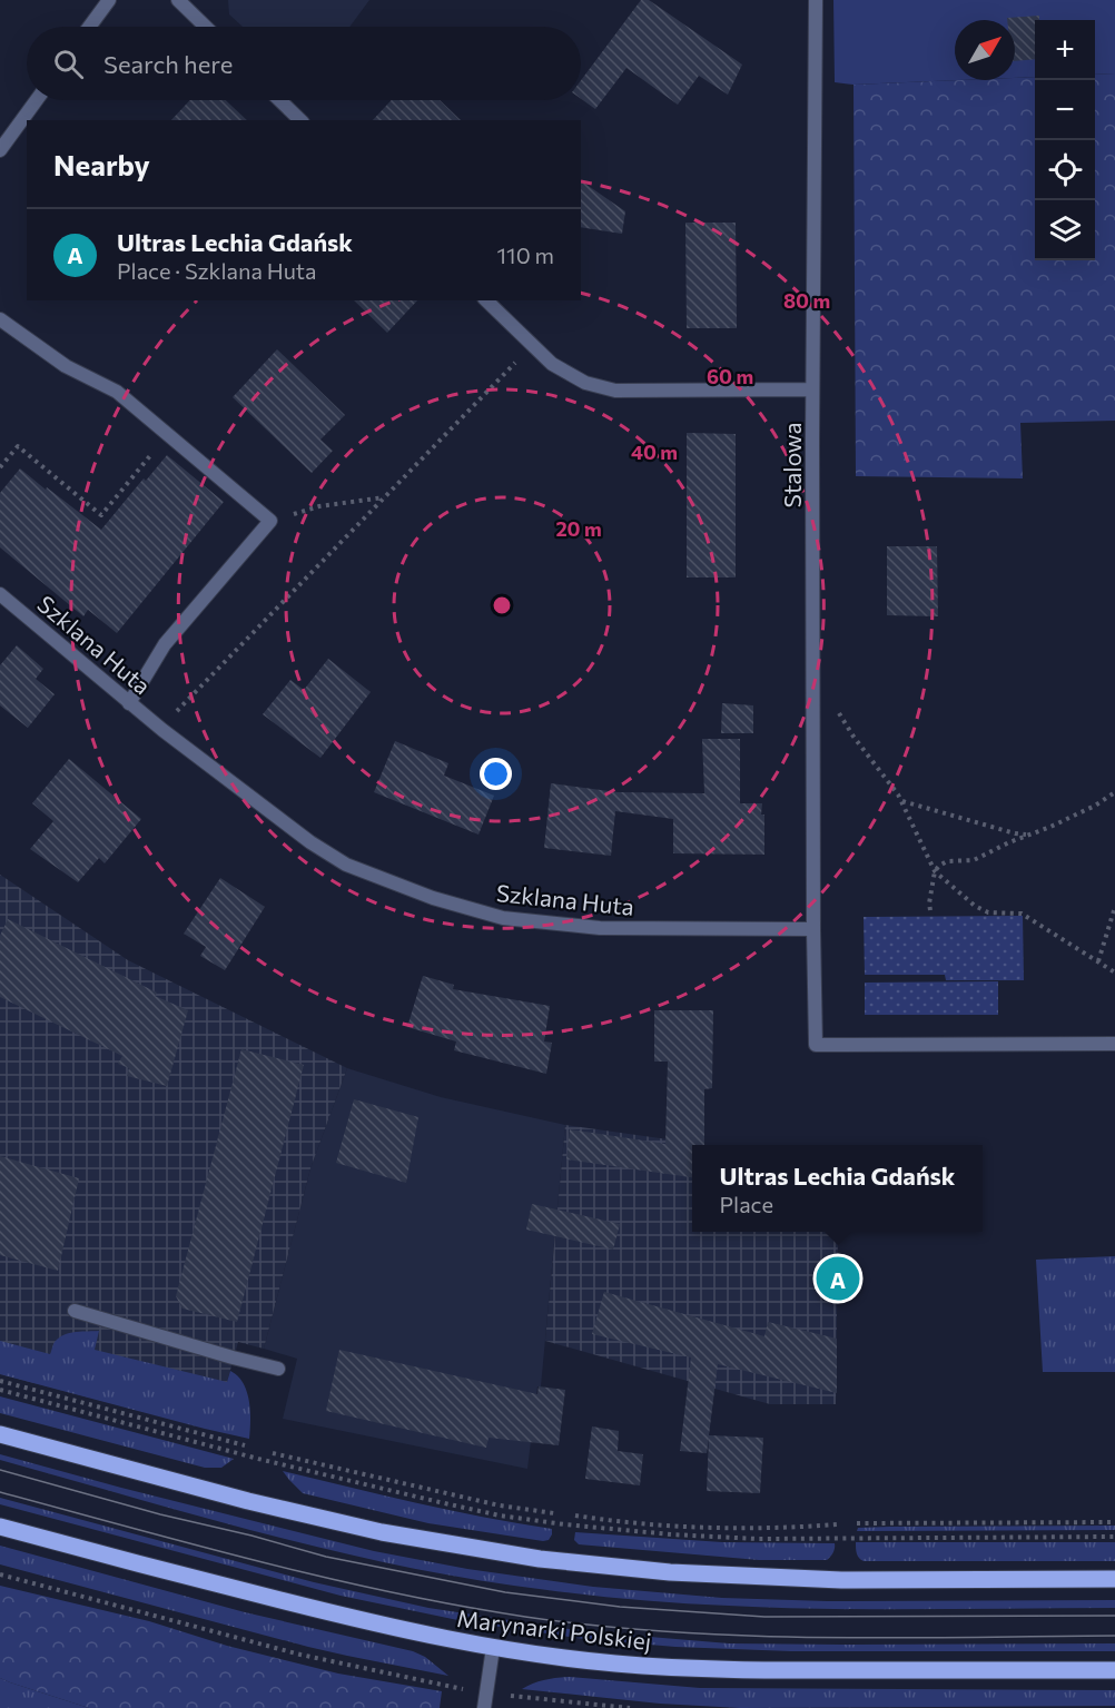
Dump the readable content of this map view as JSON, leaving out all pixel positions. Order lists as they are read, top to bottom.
{
  "streets": {
    "main road": ["Marynarki Polskiej"],
    "street": ["Stalowa", "Szklana Huta"]
  },
  "crossings": [
    ["Stalowa", "Szklana Huta"]
  ],
  "north": "top right",
  "page": {
    "map_buttons": ["+", "−"],
    "search": "Search here",
    "heading": "Nearby",
    "list": [
      {
        "mark": "A",
        "name": "Ultras Lechia Gdańsk",
        "note": "Place · Szklana Huta",
        "value": "110 m"
      }
    ],
    "popup": ["Ultras Lechia Gdańsk", "Place"],
    "pins": "A"
  },
  "rings": [
    "80 m",
    "60 m",
    "40 m",
    "20 m"
  ]
}
